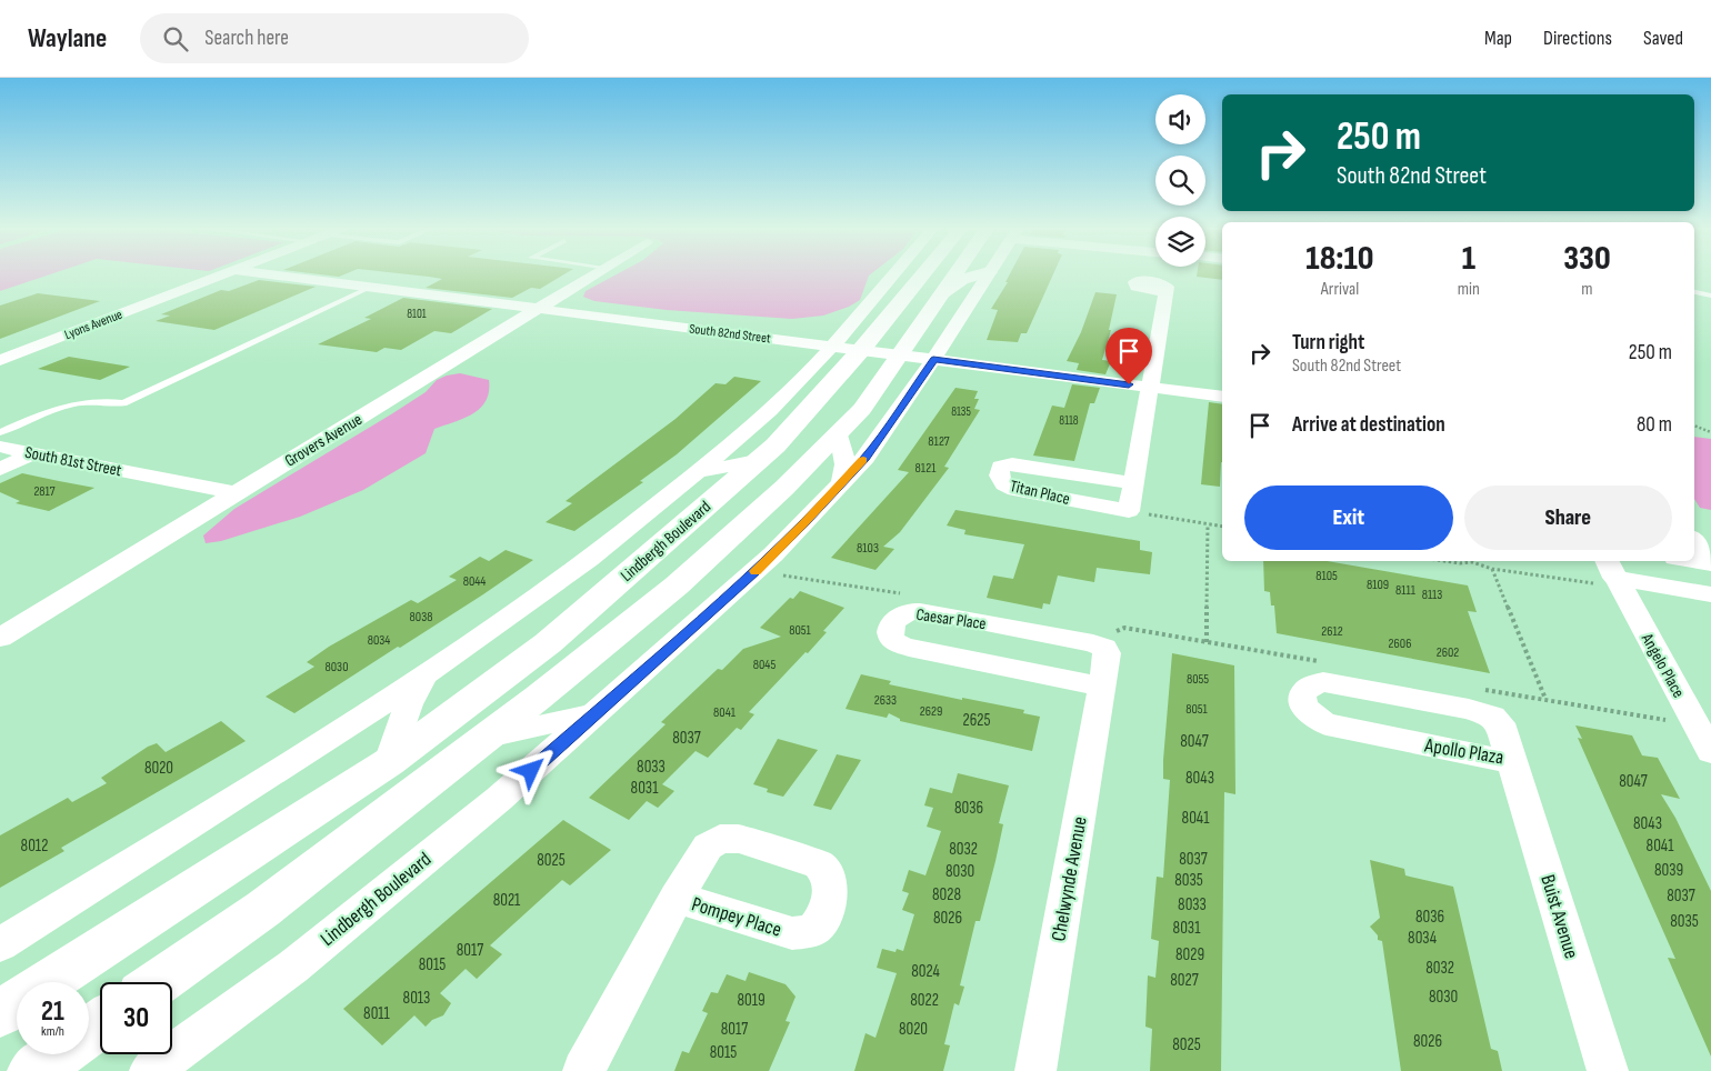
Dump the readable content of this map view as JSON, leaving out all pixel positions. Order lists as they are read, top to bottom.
{
  "streets": {
    "main road": ["Lindbergh Boulevard"],
    "street": [
      "Lyons Avenue",
      "South 82nd Street",
      "Grovers Avenue",
      "South 81st Street",
      "Titan Place",
      "Caesar Place",
      "Angelo Place",
      "Apollo Plaza",
      "Chelwynde Avenue",
      "Pompey Place",
      "Buist Avenue"
    ]
  },
  "crossings": [
    ["South 82nd Street", "Grovers Avenue"],
    ["South 82nd Street", "Lindbergh Boulevard"],
    ["Grovers Avenue", "South 81st Street"],
    ["Caesar Place", "Chelwynde Avenue"],
    ["Apollo Plaza", "Buist Avenue"]
  ],
  "house_numbers": [
    "8101",
    "8135",
    "8118",
    "8127",
    "8121",
    "2817",
    "8103",
    "8105",
    "8044",
    "8109",
    "8111",
    "8113",
    "8038",
    "8051",
    "2612",
    "8034",
    "2606",
    "2602",
    "8045",
    "8030",
    "8055",
    "2633",
    "8051",
    "2629",
    "8041",
    "2625",
    "8037",
    "8047",
    "8033",
    "8020",
    "8043",
    "8047",
    "8031",
    "8036",
    "8041",
    "8043",
    "8012",
    "8041",
    "8032",
    "8037",
    "8025",
    "8039",
    "8030",
    "8035",
    "8028",
    "8037",
    "8021",
    "8033",
    "8036",
    "8026",
    "8035",
    "8031",
    "8034",
    "8017",
    "8029",
    "8015",
    "8032",
    "8024",
    "8027",
    "8030",
    "8013",
    "8019",
    "8022",
    "8011",
    "8017",
    "8020",
    "8026",
    "8025",
    "8015"
  ],
  "page": {
    "header": "Waylane",
    "search": "Search here",
    "nav": ["Map", "Directions", "Saved"],
    "turn": ["250 m", "South 82nd Street"],
    "eta": [
      "18:10",
      "Arrival",
      "1",
      "min",
      "330",
      "m"
    ],
    "list": [
      {
        "name": "Turn right",
        "note": "South 82nd Street",
        "value": "250 m"
      },
      {
        "name": "Arrive at destination",
        "value": "80 m"
      }
    ],
    "buttons": ["Exit", "Share"],
    "speed": "21 km/h",
    "limit": "30"
  }
}
